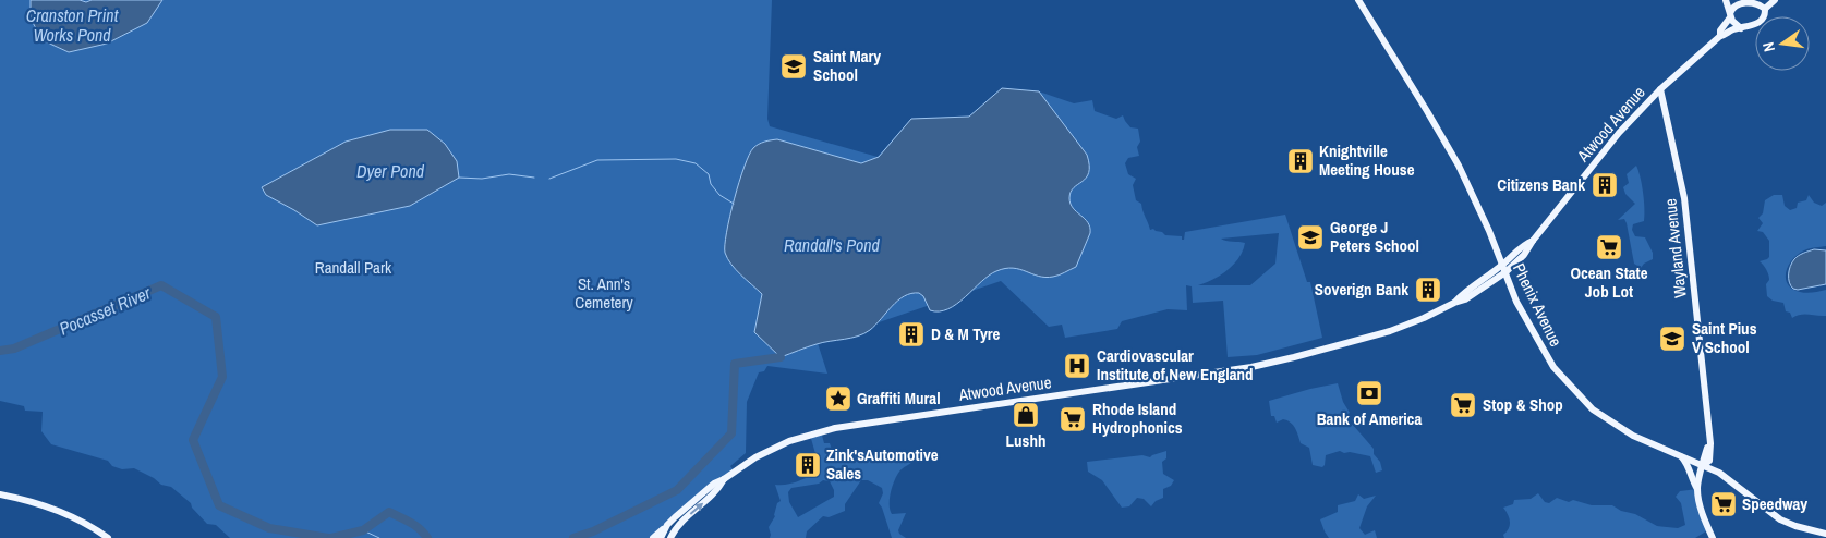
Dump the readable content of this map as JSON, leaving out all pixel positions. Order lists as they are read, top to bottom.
{
  "streets": {
    "main road": ["Atwood Avenue", "Wayland Avenue", "Phenix Avenue"]
  },
  "crossings": [
    ["Atwood Avenue", "Wayland Avenue"],
    ["Atwood Avenue", "Phenix Avenue"],
    ["Wayland Avenue", "Phenix Avenue"]
  ],
  "water": [
    "Cranston Print Works Pond",
    "Dyer Pond",
    "Randall's Pond",
    "Pocasset River"
  ],
  "parks": ["Randall Park", "St. Ann's Cemetery"],
  "places": {
    "school or university": ["Saint Mary School", "George J Peters School", "Saint Pius V School"],
    "building": [
      "Knightville Meeting House",
      "Citizens Bank",
      "Soverign Bank",
      "D & M Tyre",
      "Zink'sAutomotive Sales"
    ],
    "supermarket": [
      "Ocean State Job Lot",
      "Stop & Shop",
      "Rhode Island Hydrophonics",
      "Speedway"
    ],
    "hospital": ["Cardiovascular Institute of New England"],
    "bank": ["Bank of America"],
    "place": ["Graffiti Mural"],
    "shop": ["Lushh"]
  },
  "north": "left"
}
